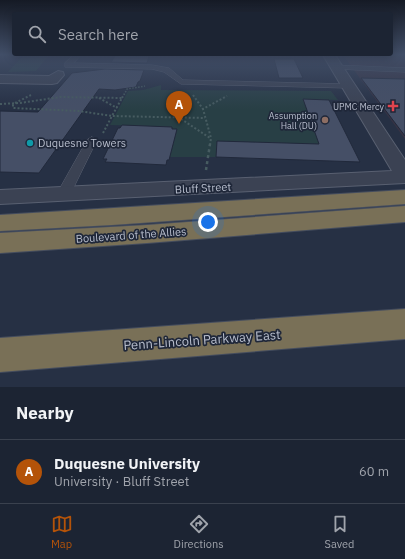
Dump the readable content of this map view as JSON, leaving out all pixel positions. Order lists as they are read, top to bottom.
{
  "streets": {
    "highway": ["Boulevard of the Allies", "Penn-Lincoln Parkway East"],
    "street": ["Bluff Street"]
  },
  "places": {
    "health": ["UPMC Mercy"],
    "other": ["Assumption Hall (DU)", "Duquesne Towers"]
  },
  "page": {
    "search": "Search here",
    "pins": "A",
    "heading": "Nearby",
    "list": [
      {
        "mark": "A",
        "name": "Duquesne University",
        "note": "University · Bluff Street",
        "value": "60 m"
      }
    ],
    "nav": ["Map", "Directions", "Saved"]
  }
}
